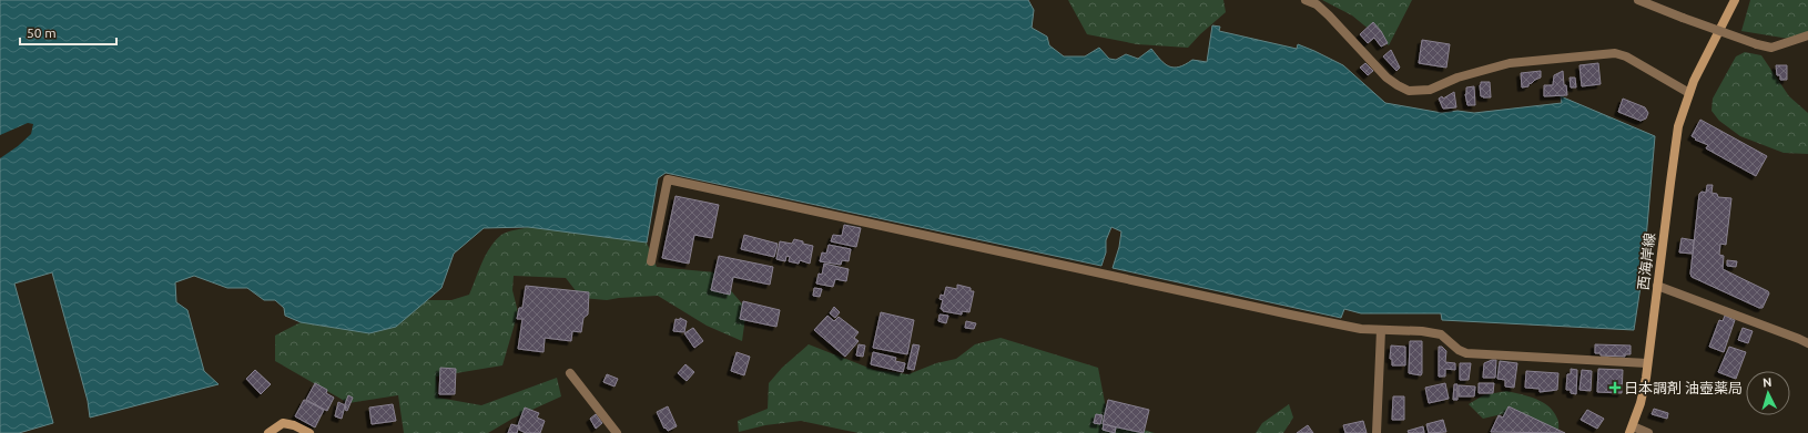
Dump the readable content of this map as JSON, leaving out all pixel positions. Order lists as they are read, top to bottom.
{
  "streets": {
    "street": ["西海岸線"]
  },
  "places": {
    "health": ["日本調剤 油壺薬局"]
  },
  "scale_bar": "50 m",
  "north": "top"
}
